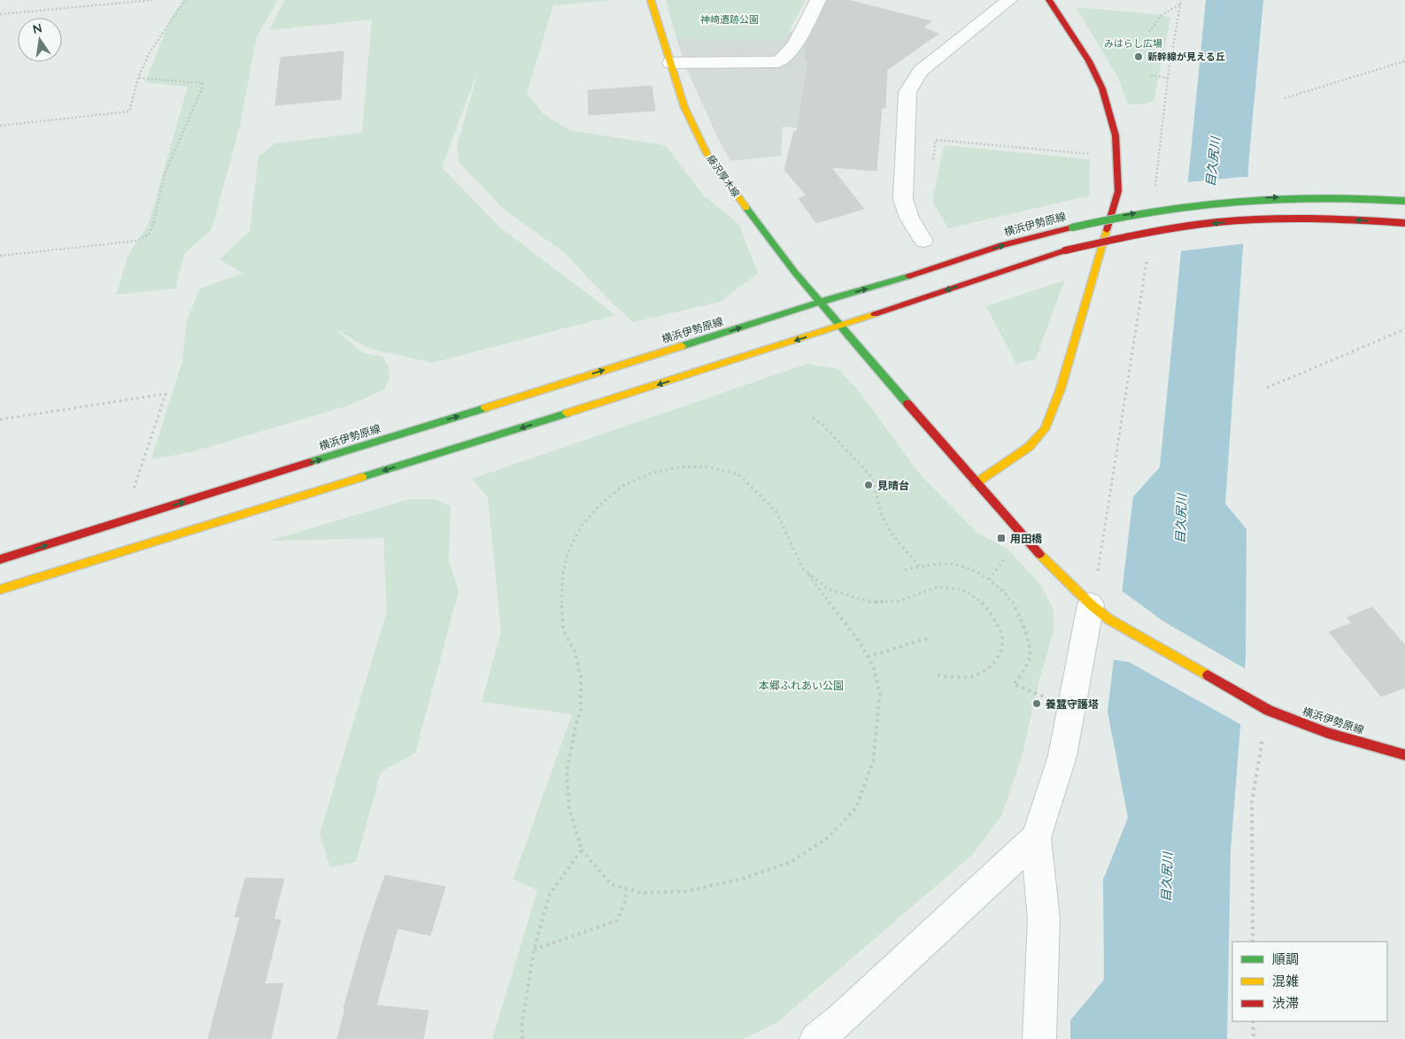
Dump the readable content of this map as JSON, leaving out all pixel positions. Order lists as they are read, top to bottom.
{
  "streets": {
    "main road": ["藤沢厚木線", "横浜伊勢原線"]
  },
  "crossings": [
    ["藤沢厚木線", "横浜伊勢原線"]
  ],
  "water": ["目久尻川"],
  "parks": ["神崎遺跡公園", "みはらし広場", "本郷ふれあい公園"],
  "places": {
    "other": ["新幹線が見える丘", "見晴台", "養蠶守護塔"],
    "transit": ["用田橋"]
  },
  "legend": ["順調", "混雑", "渋滞"],
  "north": "top"
}
